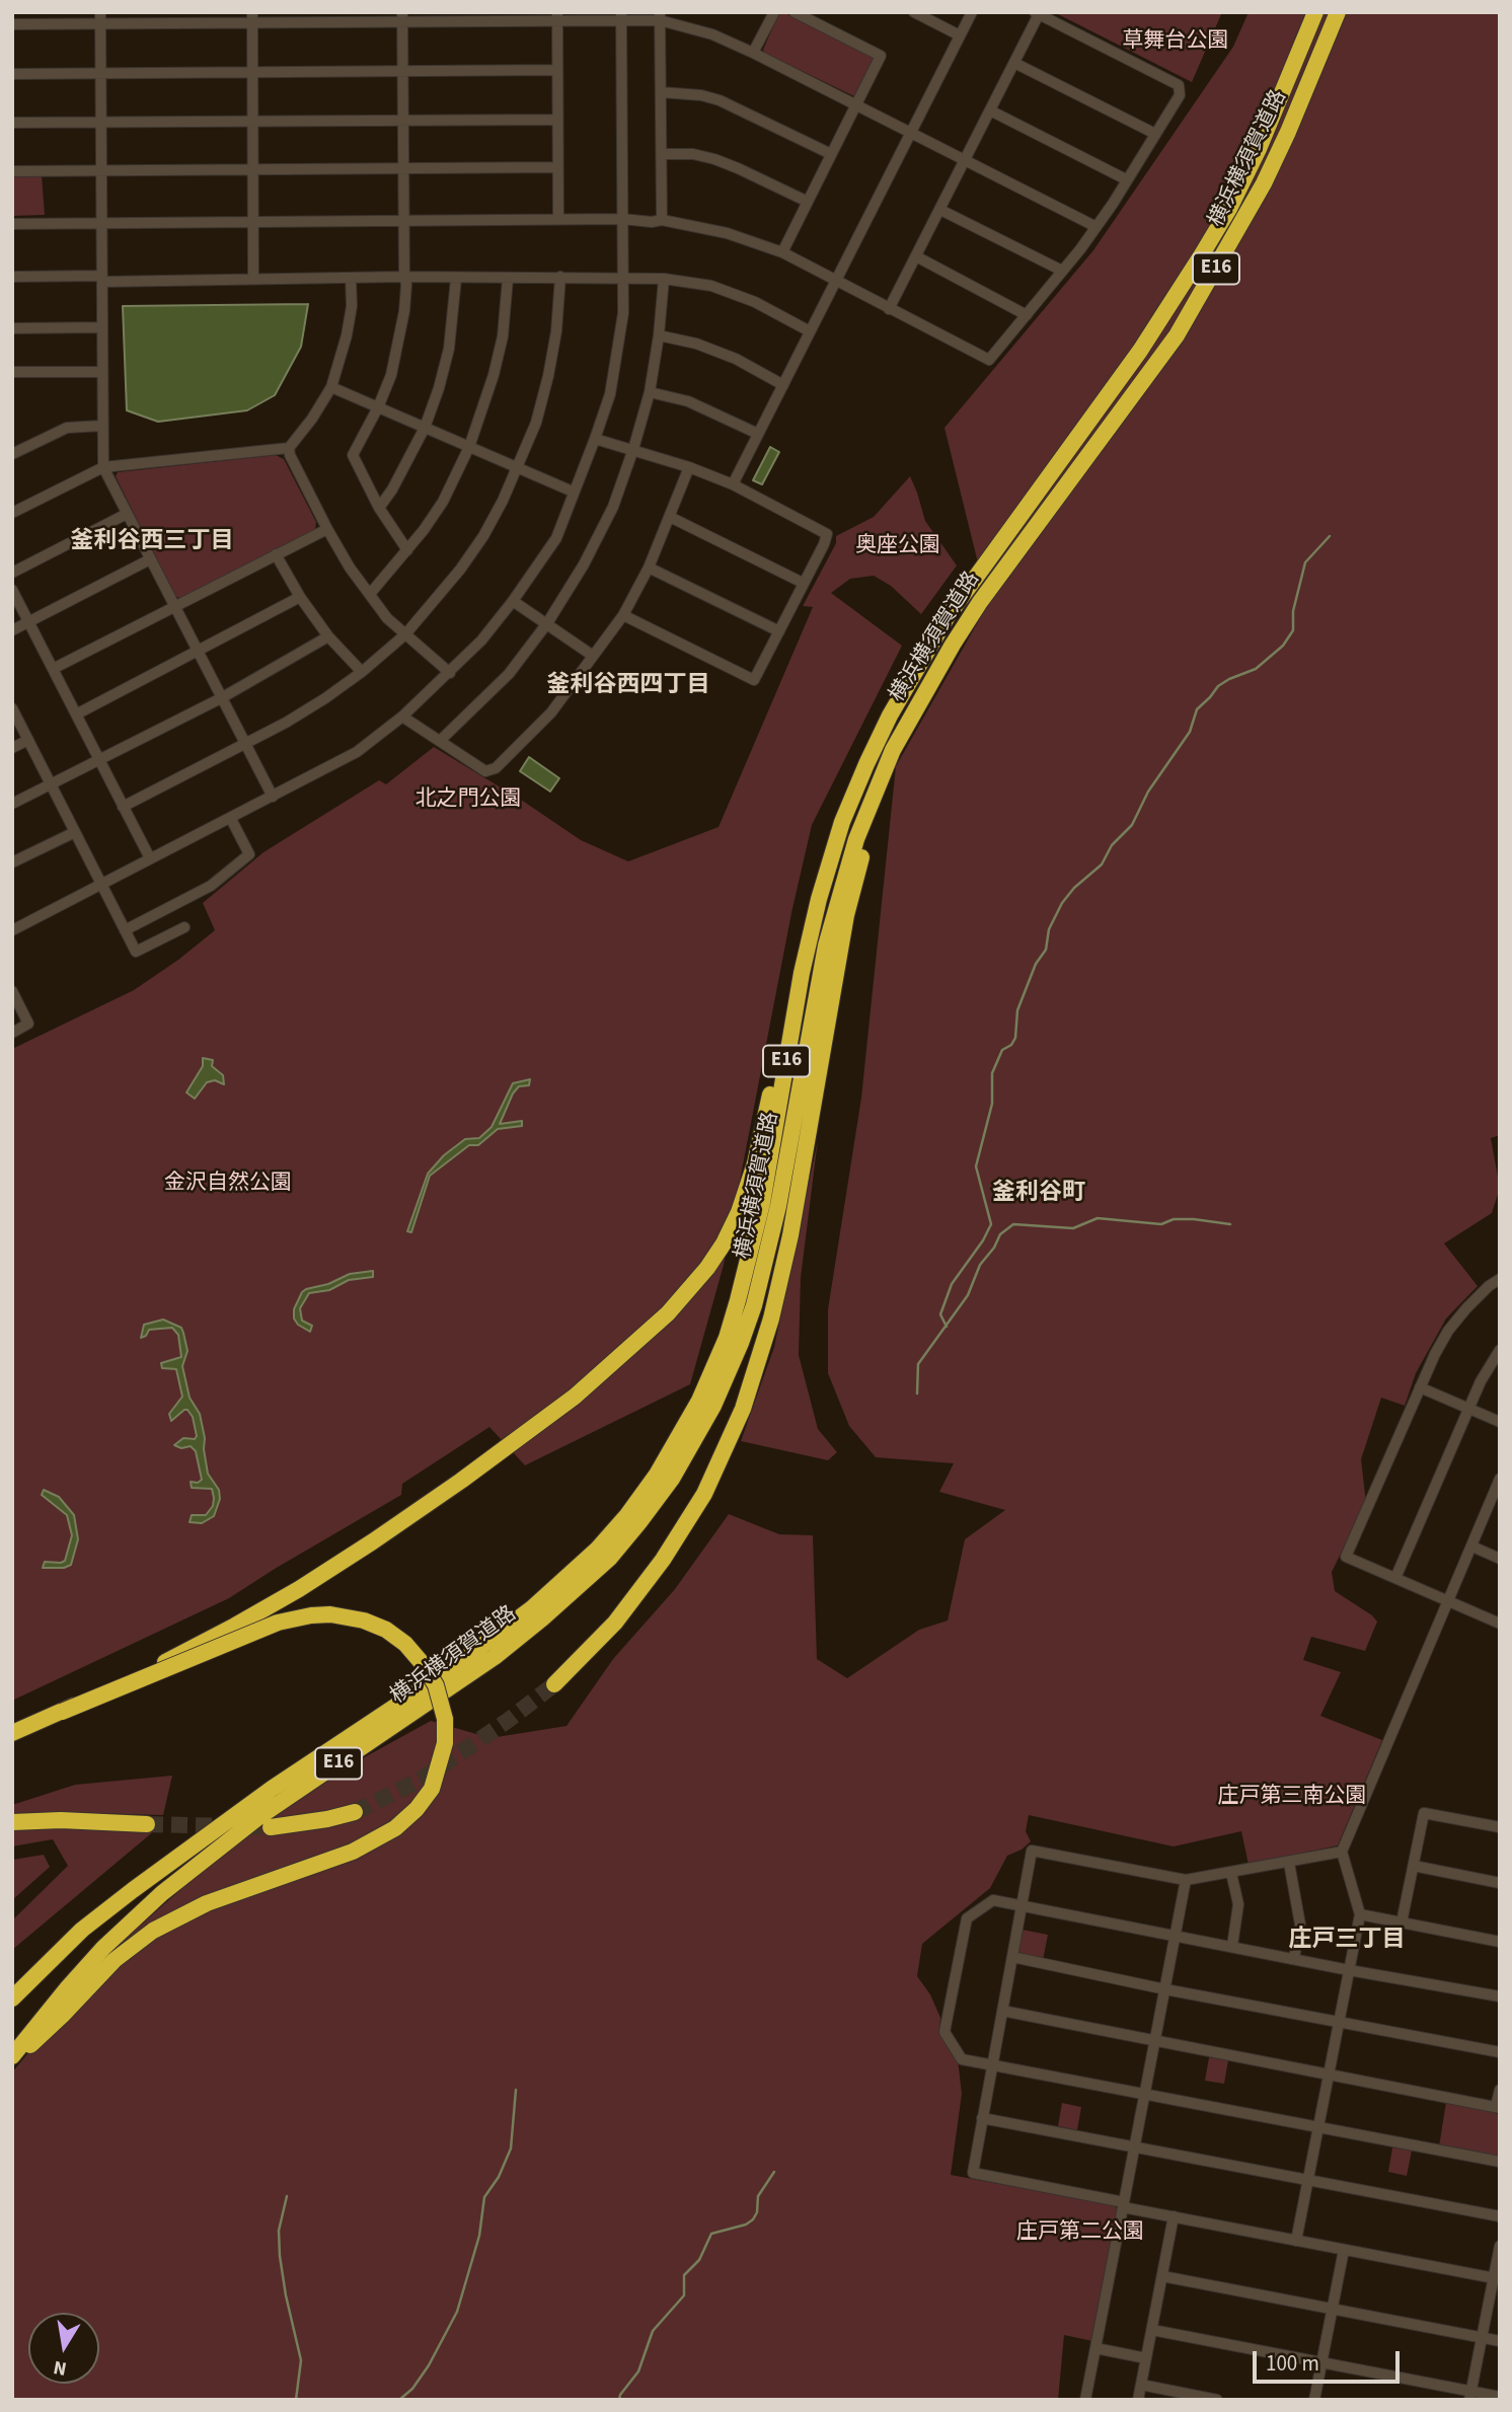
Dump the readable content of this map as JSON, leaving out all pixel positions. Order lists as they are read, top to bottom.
{
  "streets": {
    "highway": ["横浜横須賀道路", "E16"]
  },
  "crossings": [
    ["横浜横須賀道路", "E16"]
  ],
  "districts": [
    "釜利谷西三丁目",
    "釜利谷西四丁目",
    "釜利谷町",
    "庄戸三丁目"
  ],
  "parks": [
    "草舞台公園",
    "奥座公園",
    "北之門公園",
    "金沢自然公園",
    "庄戸第三南公園",
    "庄戸第二公園"
  ],
  "scale_bar": "100 m",
  "north": "bottom"
}
